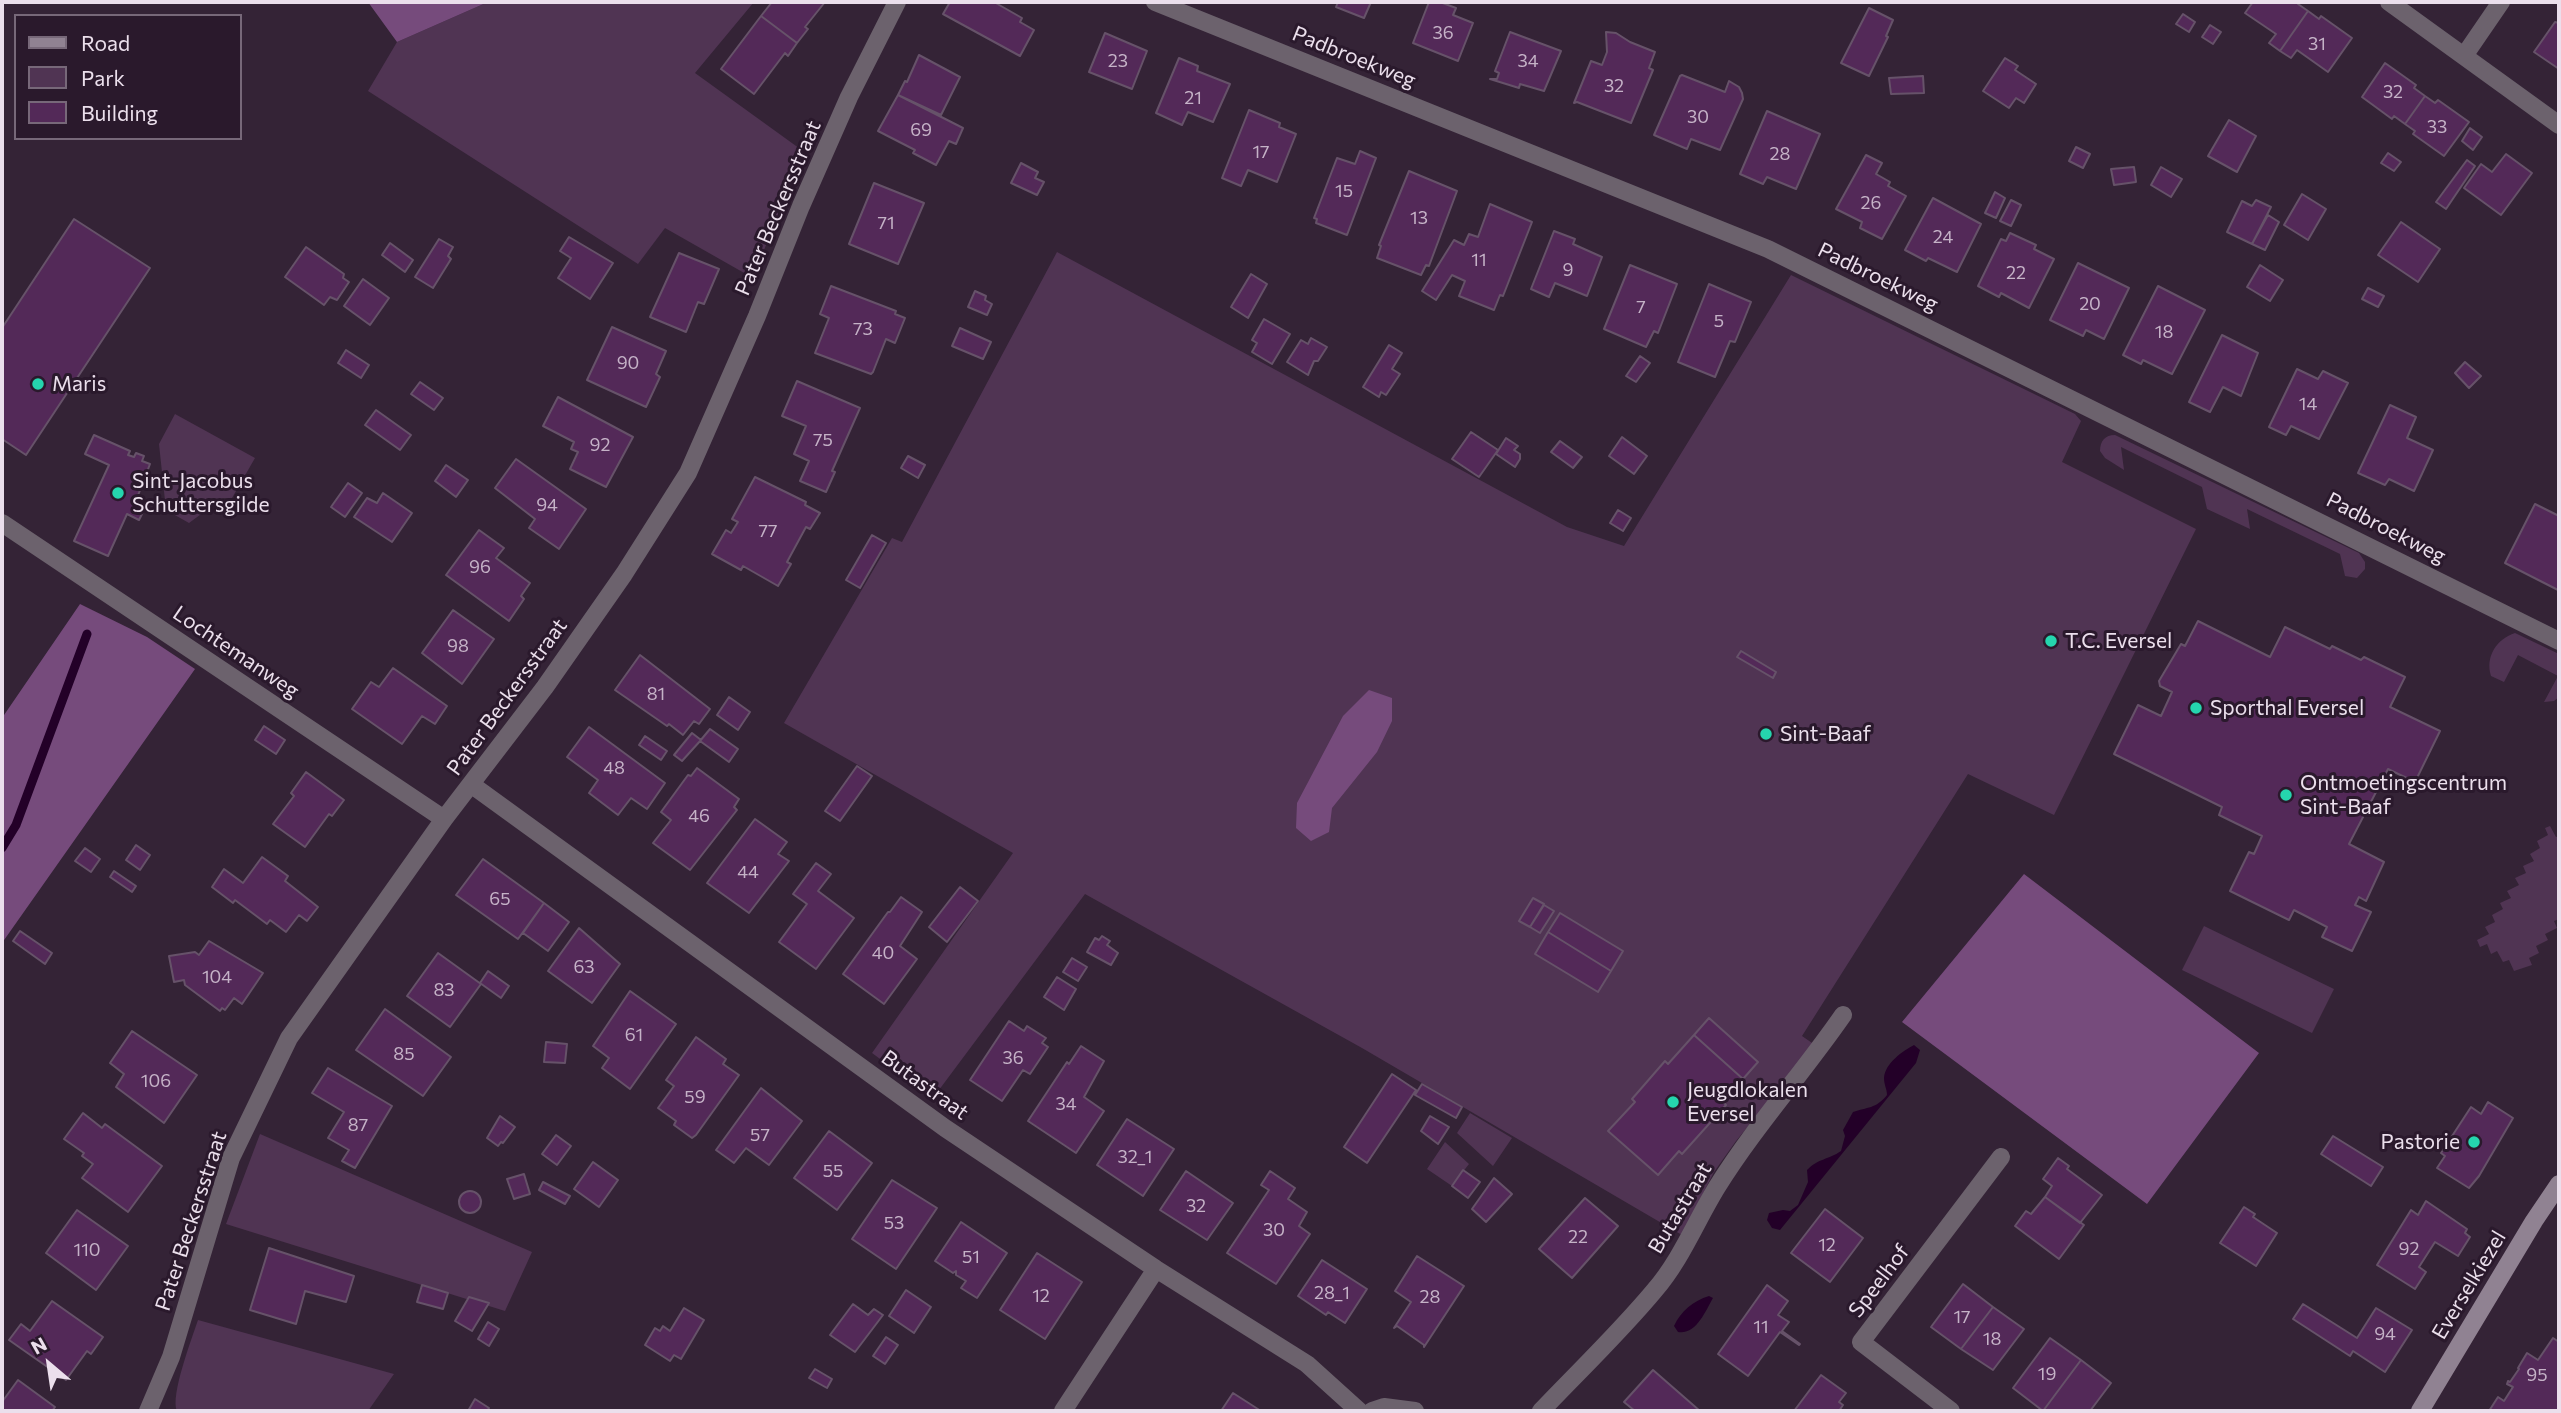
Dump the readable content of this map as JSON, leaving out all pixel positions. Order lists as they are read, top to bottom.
{
  "streets": {
    "street": [
      "Padbroekweg",
      "Pater Beckersstraat",
      "Lochtemanweg",
      "Butastraat",
      "Speelhof",
      "Everselkiezel"
    ]
  },
  "crossings": [
    ["Pater Beckersstraat", "Lochtemanweg"],
    ["Pater Beckersstraat", "Butastraat"]
  ],
  "places": [
    "Maris",
    "Sint-Jacobus Schuttersgilde",
    "T.C. Eversel",
    "Sporthal Eversel",
    "Sint-Baaf",
    "Ontmoetingscentrum Sint-Baaf",
    "Jeugdlokalen Eversel",
    "Pastorie"
  ],
  "house_numbers": [
    "36",
    "31",
    "23",
    "34",
    "32",
    "32",
    "21",
    "30",
    "33",
    "69",
    "17",
    "28",
    "15",
    "26",
    "13",
    "71",
    "24",
    "11",
    "9",
    "22",
    "20",
    "7",
    "5",
    "73",
    "18",
    "90",
    "14",
    "75",
    "92",
    "94",
    "77",
    "96",
    "98",
    "81",
    "48",
    "46",
    "44",
    "65",
    "40",
    "63",
    "104",
    "83",
    "61",
    "85",
    "36",
    "106",
    "59",
    "34",
    "87",
    "57",
    "32_1",
    "55",
    "32",
    "53",
    "30",
    "22",
    "12",
    "92",
    "110",
    "51",
    "28_1",
    "12",
    "28",
    "17",
    "11",
    "94",
    "18",
    "19",
    "95"
  ],
  "legend": ["Road", "Park", "Building"],
  "north": "top left"
}
